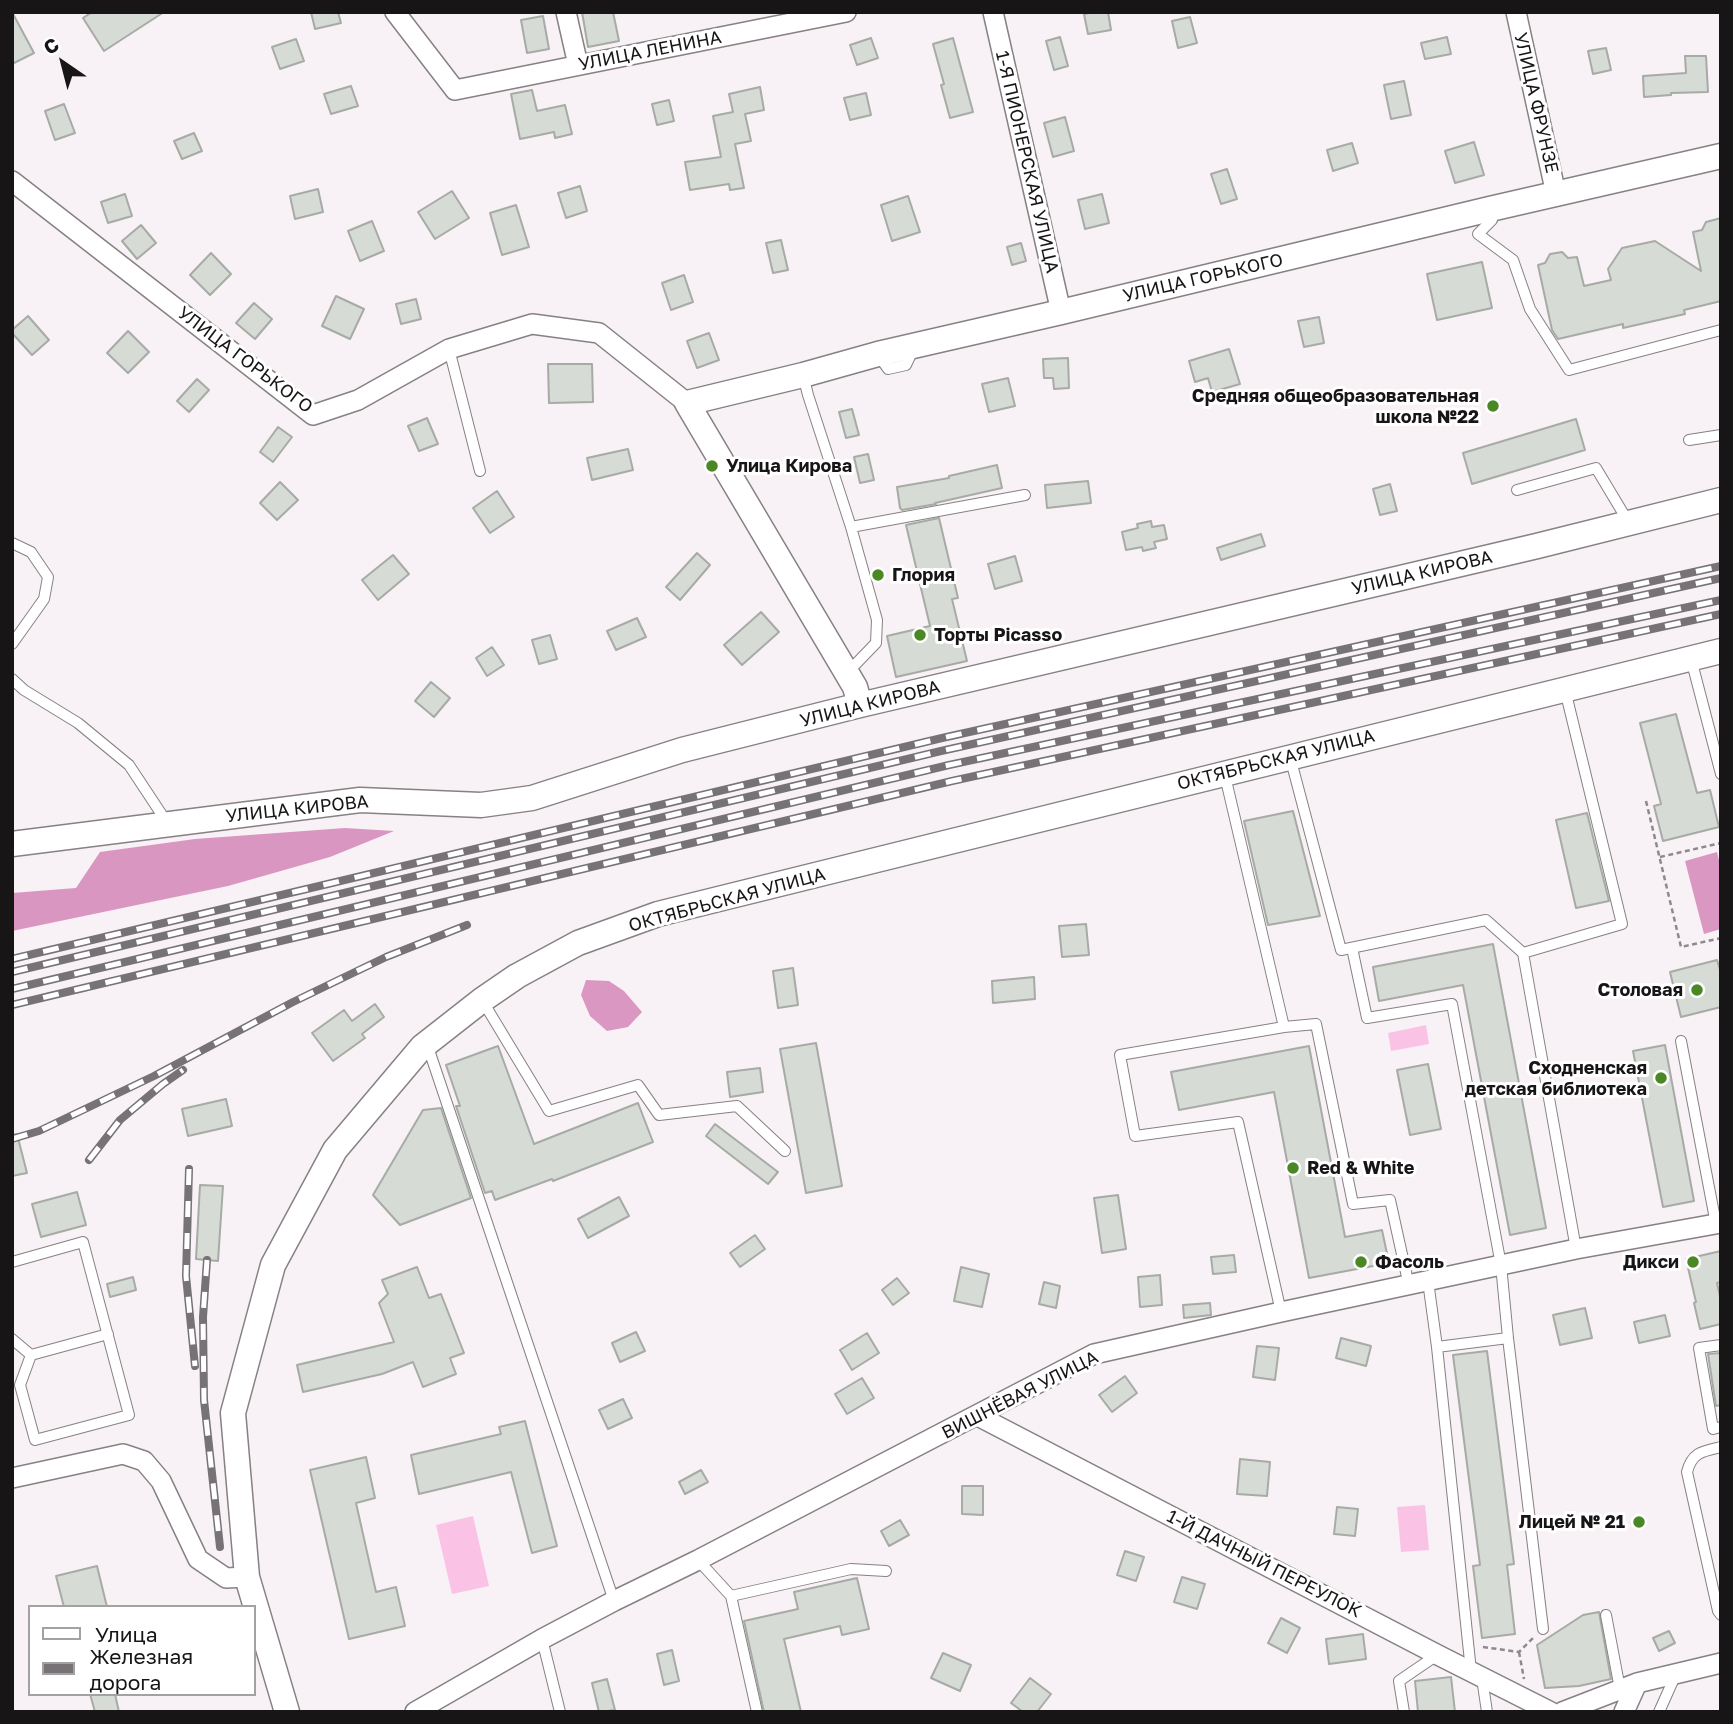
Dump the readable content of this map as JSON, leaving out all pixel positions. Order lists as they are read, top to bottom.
{
  "streets": {
    "street": [
      "УЛИЦА ЛЕНИНА",
      "УЛИЦА ФРУНЗЕ",
      "1-Я ПИОНЕРСКАЯ УЛИЦА",
      "УЛИЦА ГОРЬКОГО",
      "УЛИЦА КИРОВА",
      "ОКТЯБРЬСКАЯ УЛИЦА",
      "ВИШНЁВАЯ УЛИЦА",
      "1-Й ДАЧНЫЙ ПЕРЕУЛОК"
    ]
  },
  "crossings": [
    ["УЛИЦА ФРУНЗЕ", "УЛИЦА ГОРЬКОГО"],
    ["1-Я ПИОНЕРСКАЯ УЛИЦА", "УЛИЦА ГОРЬКОГО"],
    ["УЛИЦА ГОРЬКОГО", "УЛИЦА КИРОВА"],
    ["ВИШНЁВАЯ УЛИЦА", "1-Й ДАЧНЫЙ ПЕРЕУЛОК"]
  ],
  "places": [
    "Средняя общеобразовательная школа №22",
    "Улица Кирова",
    "Глория",
    "Торты Picasso",
    "Столовая",
    "Сходненская детская библиотека",
    "Red & White",
    "Фасоль",
    "Дикси",
    "Лицей № 21"
  ],
  "legend": ["Улица", "Железная дорога"],
  "north": "top left"
}
